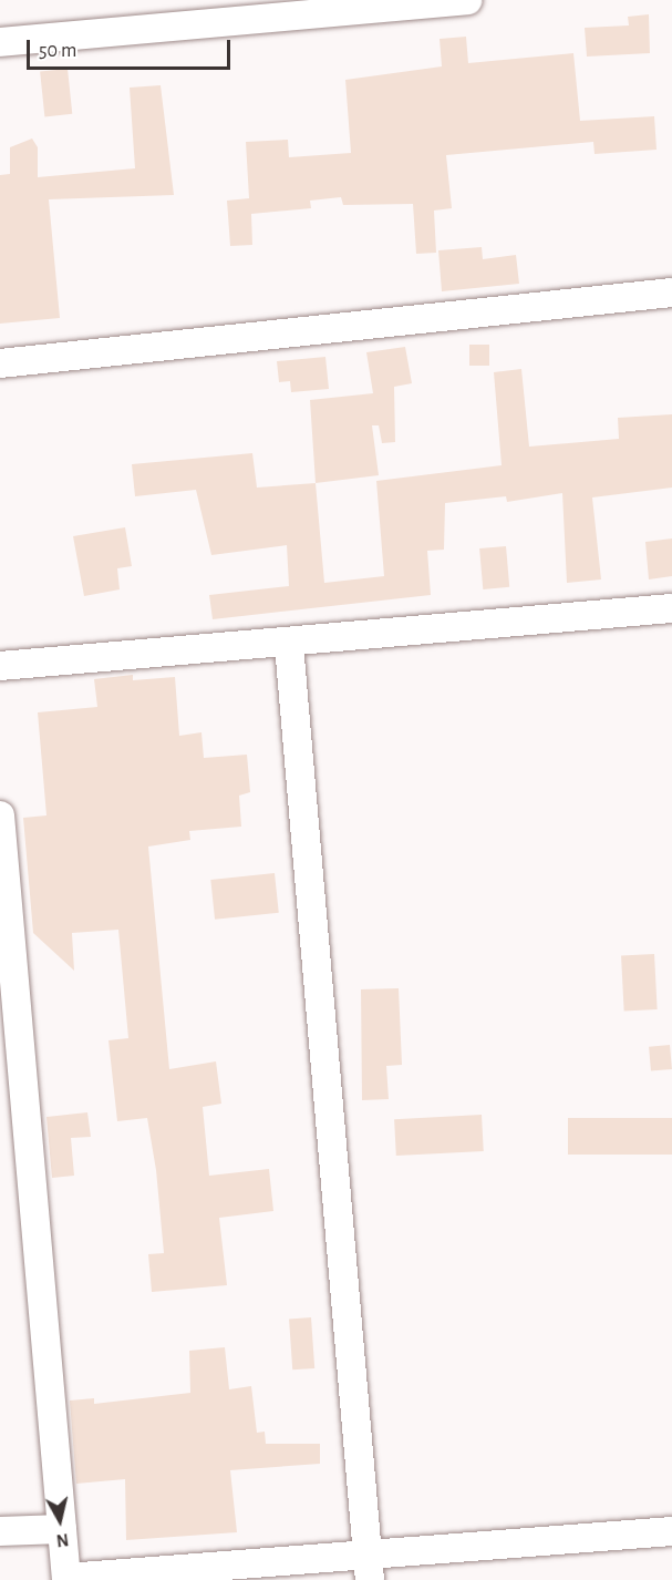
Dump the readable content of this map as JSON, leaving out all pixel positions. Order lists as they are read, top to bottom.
{
  "scale_bar": "50 m",
  "north": "bottom"
}
